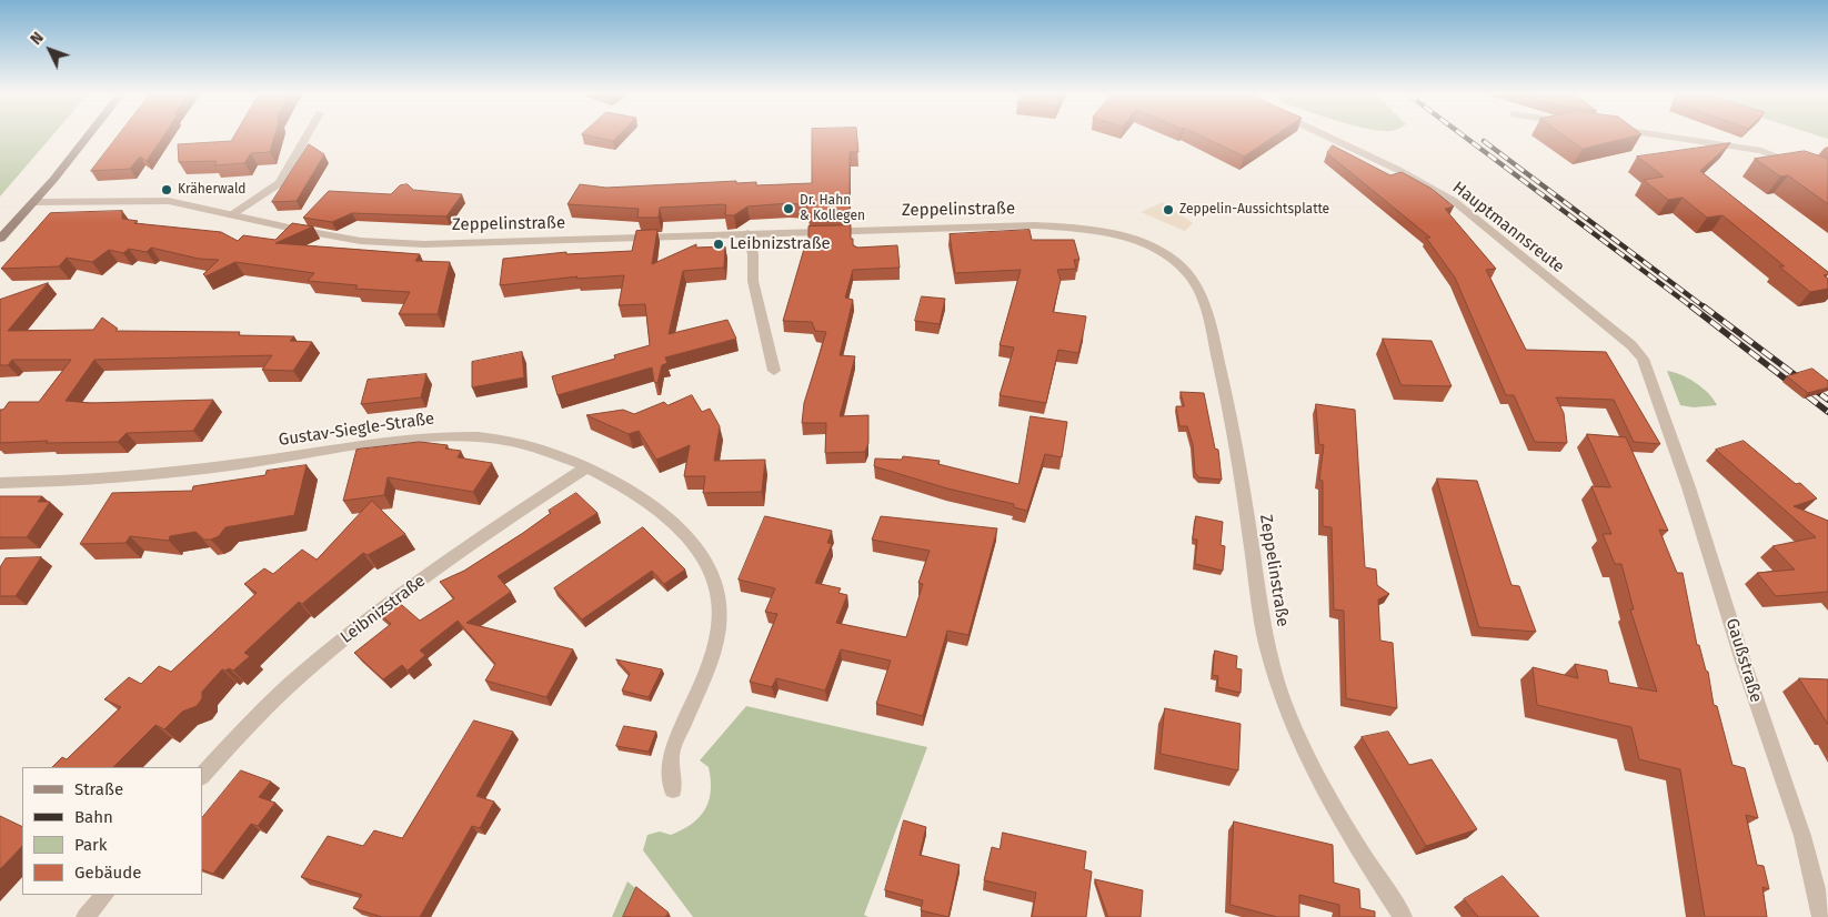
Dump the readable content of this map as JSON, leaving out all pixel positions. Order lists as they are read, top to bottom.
{
  "streets": {
    "street": [
      "Zeppelinstraße",
      "Hauptmannsreute",
      "Gustav-Siegle-Straße",
      "Leibnizstraße",
      "Gaußstraße"
    ]
  },
  "crossings": [
    ["Hauptmannsreute", "Gaußstraße"],
    ["Gustav-Siegle-Straße", "Leibnizstraße"]
  ],
  "places": [
    "Kräherwald",
    "Dr. Hahn & Kollegen",
    "Zeppelin-Aussichtsplatte",
    "Leibnizstraße"
  ],
  "legend": [
    "Straße",
    "Bahn",
    "Park",
    "Gebäude"
  ],
  "north": "top left"
}
